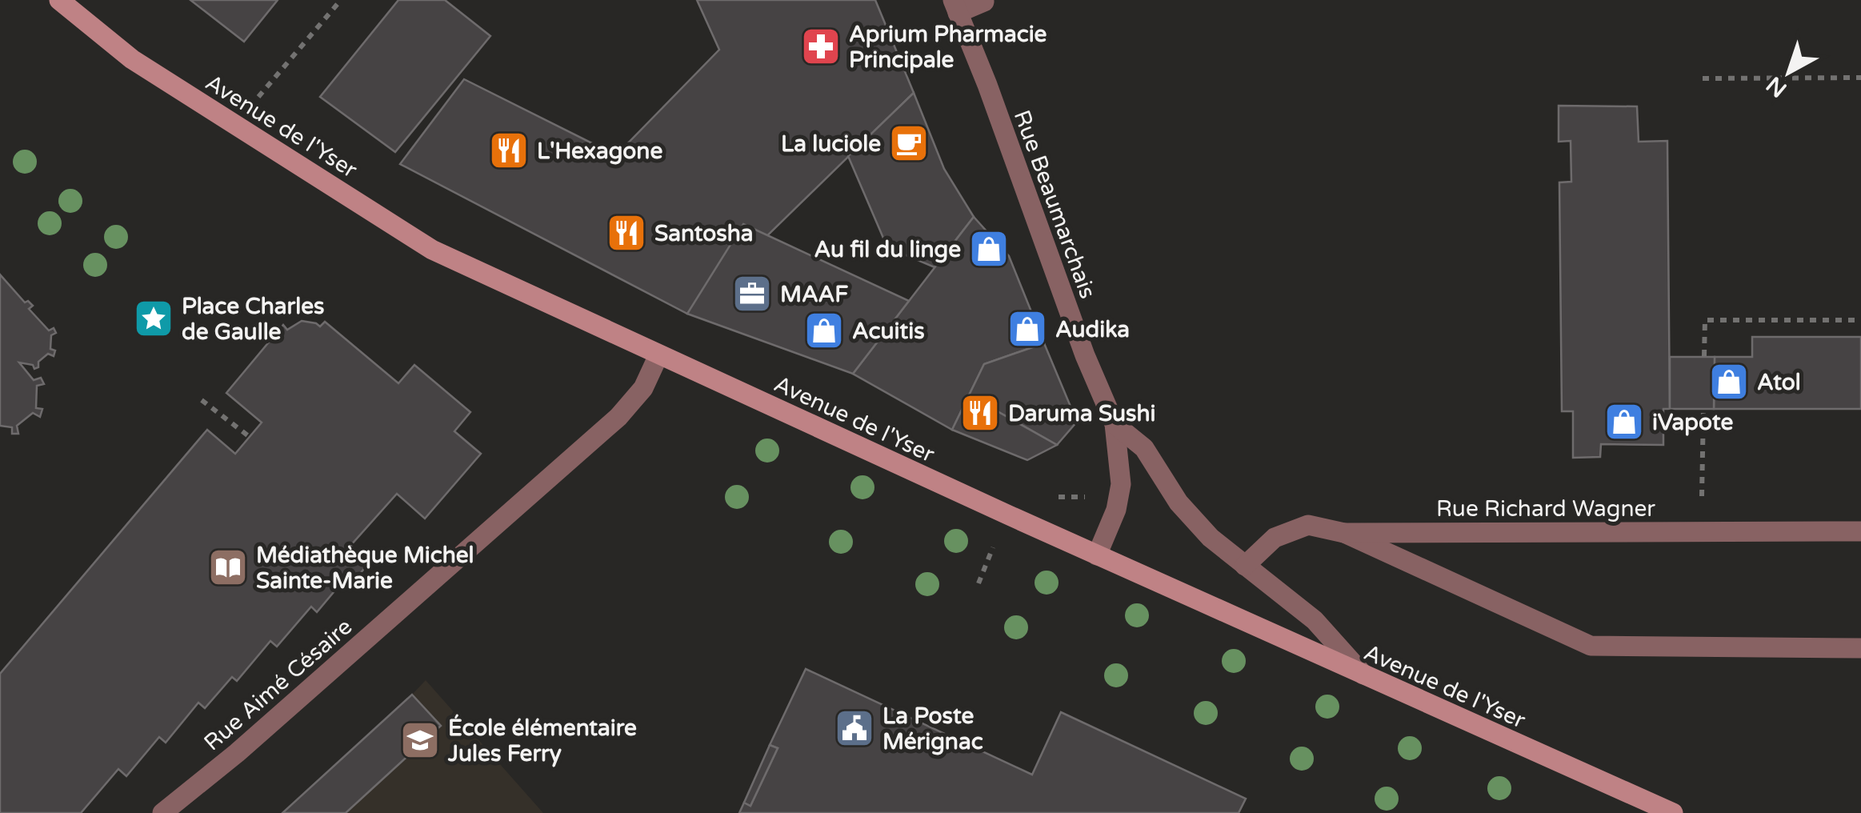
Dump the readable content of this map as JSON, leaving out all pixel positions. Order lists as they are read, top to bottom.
{
  "streets": {
    "main road": ["Avenue de l'Yser"],
    "street": ["Rue Beaumarchais", "Rue Richard Wagner", "Rue Aimé Césaire"]
  },
  "crossings": [
    ["Avenue de l'Yser", "Rue Beaumarchais"],
    ["Avenue de l'Yser", "Rue Aimé Césaire"],
    ["Rue Beaumarchais", "Rue Richard Wagner"]
  ],
  "places": {
    "pharmacy": ["Aprium Pharmacie Principale"],
    "cafe": ["La luciole"],
    "restaurant": ["L'Hexagone", "Santosha", "Daruma Sushi"],
    "shop": [
      "Au fil du linge",
      "Audika",
      "Acuitis",
      "Atol",
      "iVapote"
    ],
    "office": ["MAAF"],
    "place": ["Place Charles de Gaulle"],
    "library": ["Médiathèque Michel Sainte-Marie"],
    "public building": ["La Poste Mérignac"],
    "school or university": ["École élémentaire Jules Ferry"]
  },
  "north": "bottom left"
}
